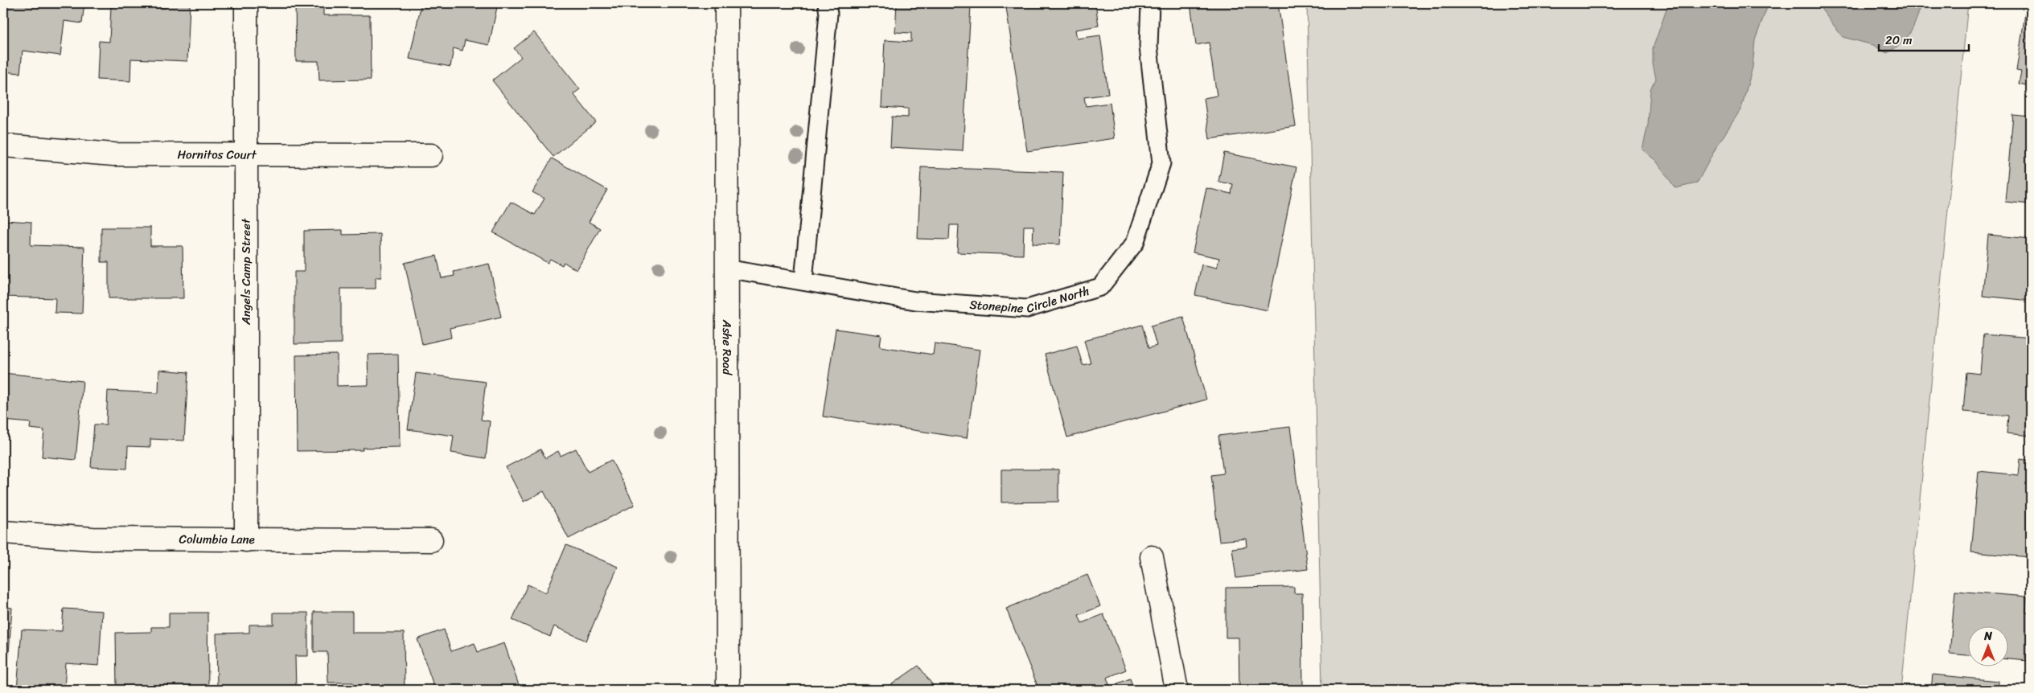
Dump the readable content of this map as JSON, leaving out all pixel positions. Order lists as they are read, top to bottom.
{
  "streets": {
    "street": [
      "Hornitos Court",
      "Angels Camp Street",
      "Ashe Road",
      "Columbia Lane"
    ],
    "lane": ["Stonepine Circle North"]
  },
  "crossings": [
    ["Hornitos Court", "Angels Camp Street"],
    ["Angels Camp Street", "Columbia Lane"],
    ["Stonepine Circle North", "Ashe Road"]
  ],
  "scale_bar": "20 m",
  "north": "top"
}
